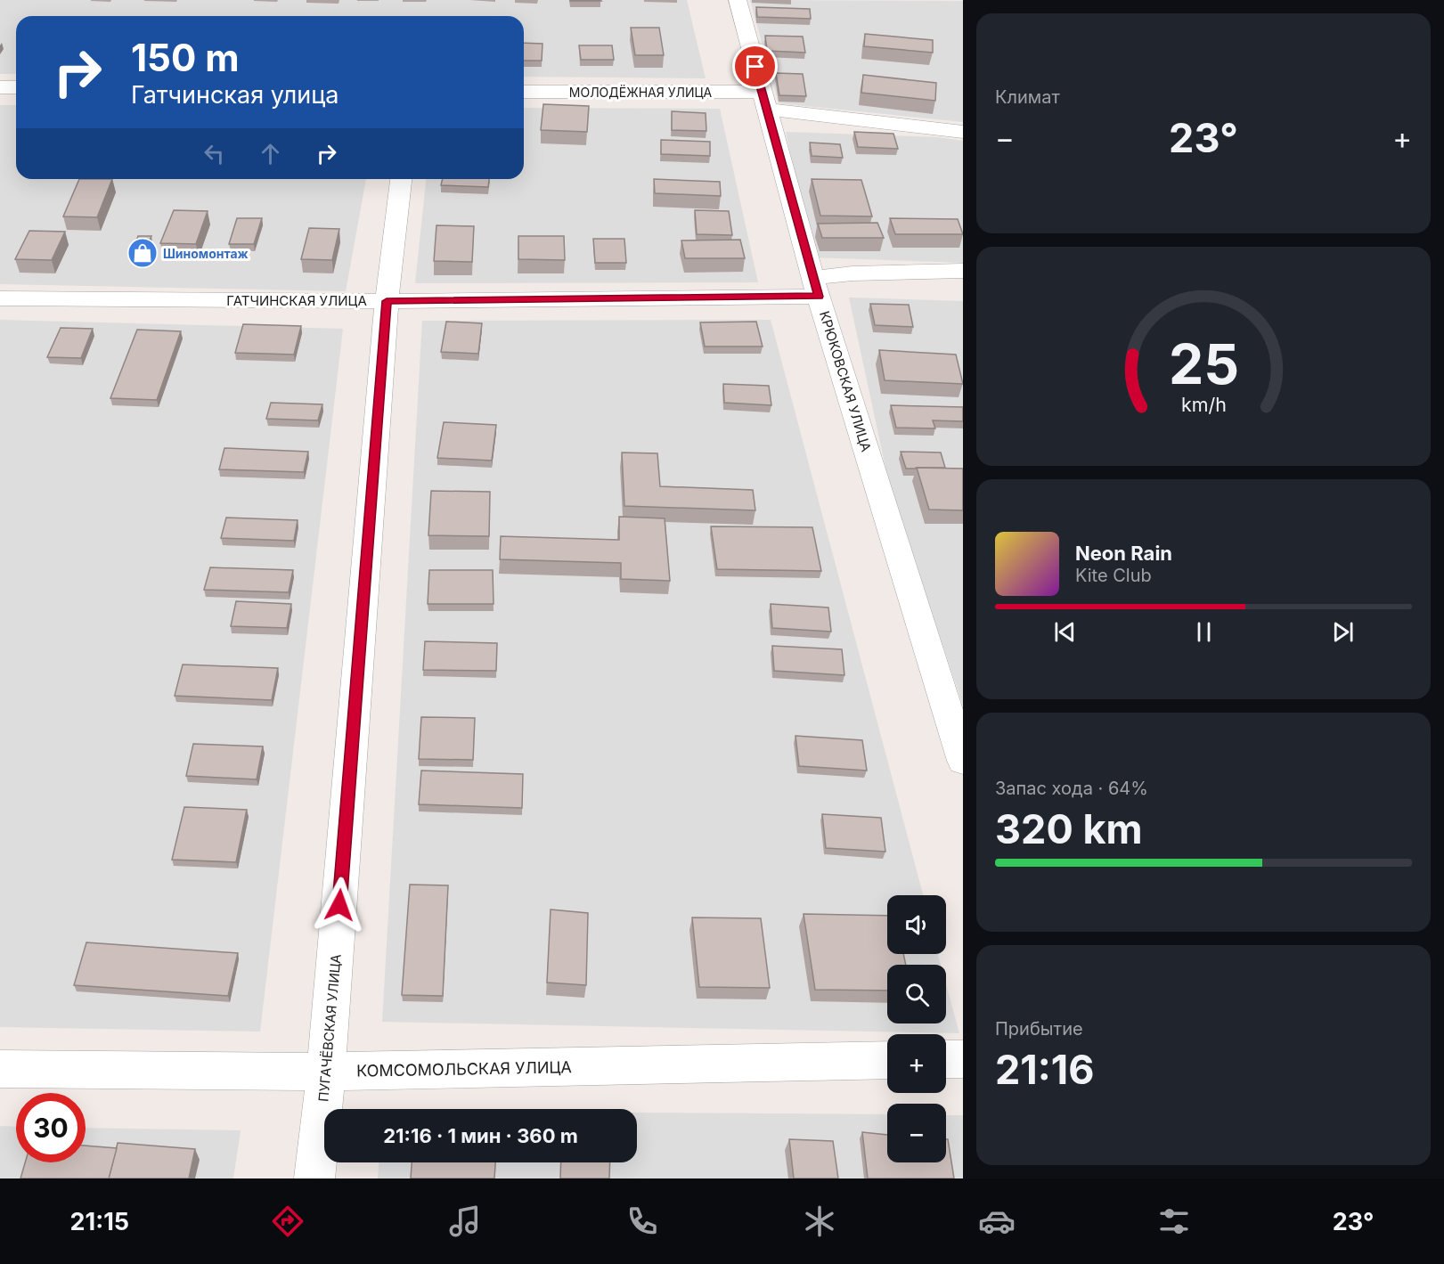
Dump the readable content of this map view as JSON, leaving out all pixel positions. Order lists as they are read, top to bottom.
{
  "streets": {
    "street": [
      "МОЛОДЁЖНАЯ УЛИЦА",
      "ГАТЧИНСКАЯ УЛИЦА",
      "КРЮКОВСКАЯ УЛИЦА",
      "ПУГАЧЁВСКАЯ УЛИЦА",
      "КОМСОМОЛЬСКАЯ УЛИЦА"
    ]
  },
  "crossings": [
    ["МОЛОДЁЖНАЯ УЛИЦА", "КРЮКОВСКАЯ УЛИЦА"],
    ["ГАТЧИНСКАЯ УЛИЦА", "КРЮКОВСКАЯ УЛИЦА"],
    ["ГАТЧИНСКАЯ УЛИЦА", "ПУГАЧЁВСКАЯ УЛИЦА"],
    ["ПУГАЧЁВСКАЯ УЛИЦА", "КОМСОМОЛЬСКАЯ УЛИЦА"]
  ],
  "places": {
    "shop": ["Шиномонтаж"]
  },
  "page": {
    "tile": [
      "Климат",
      ["Запас хода · 64%", "320 km"],
      ["Прибытие", "21:16"]
    ],
    "turn": ["150 m", "Гатчинская улица"],
    "heat": ["−", "23°", "+"],
    "song": ["Neon Rain", "Kite Club"],
    "map_buttons": ["+", "−"],
    "limit": "30",
    "trip": "21:16 · 1 мин · 360 m",
    "tabs": ["21:15", "23°"],
    "gauge": ["25", "km/h"]
  }
}
